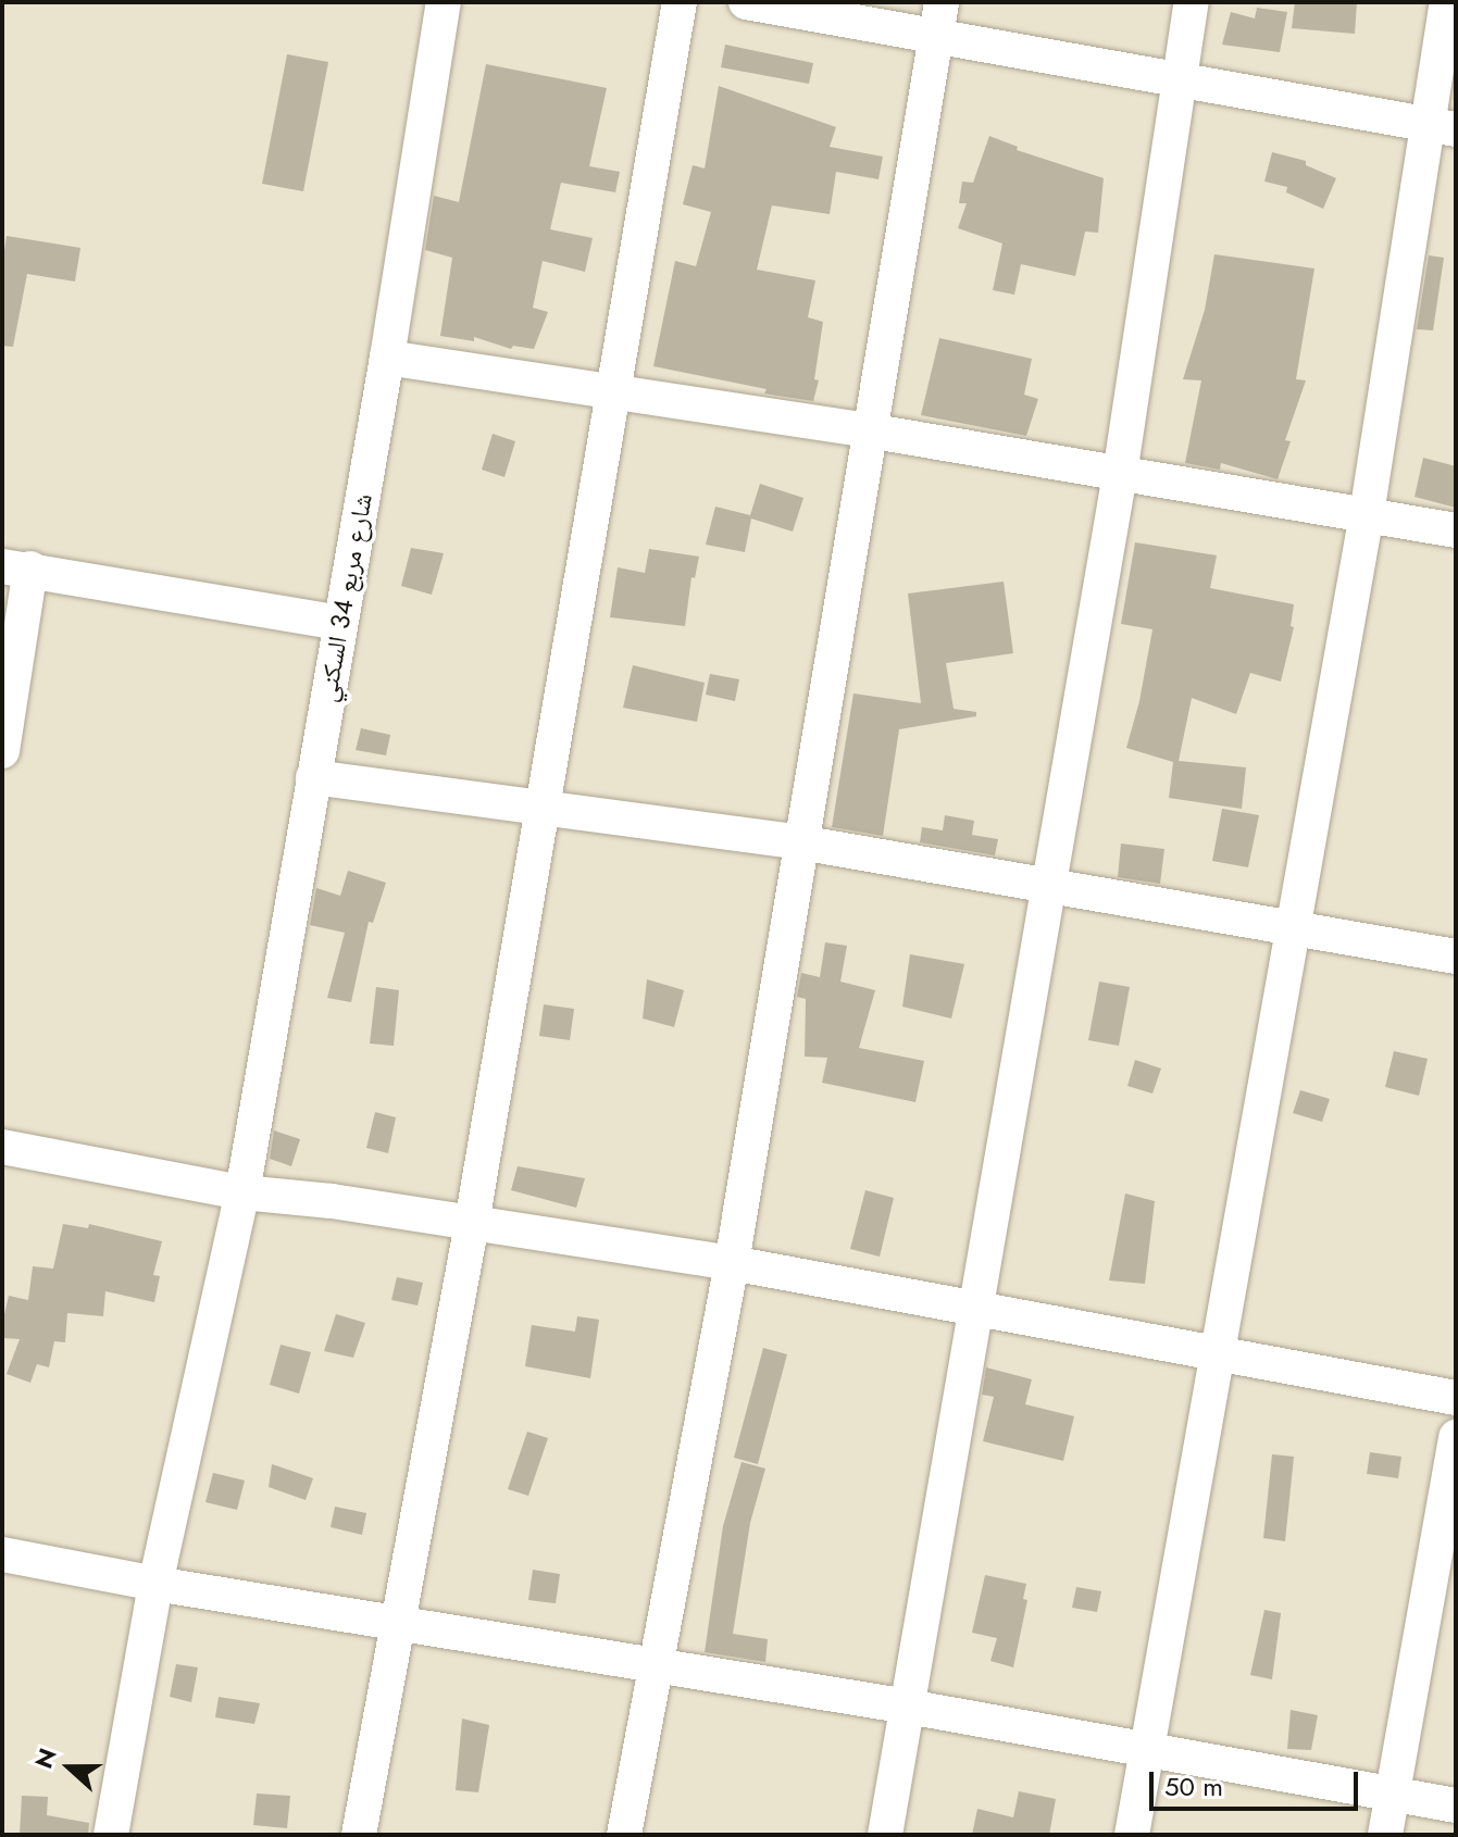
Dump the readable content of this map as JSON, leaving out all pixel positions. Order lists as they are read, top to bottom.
{
  "streets": {
    "street": ["شارع مربع 34 السكني"]
  },
  "scale_bar": "50 m",
  "north": "left"
}
